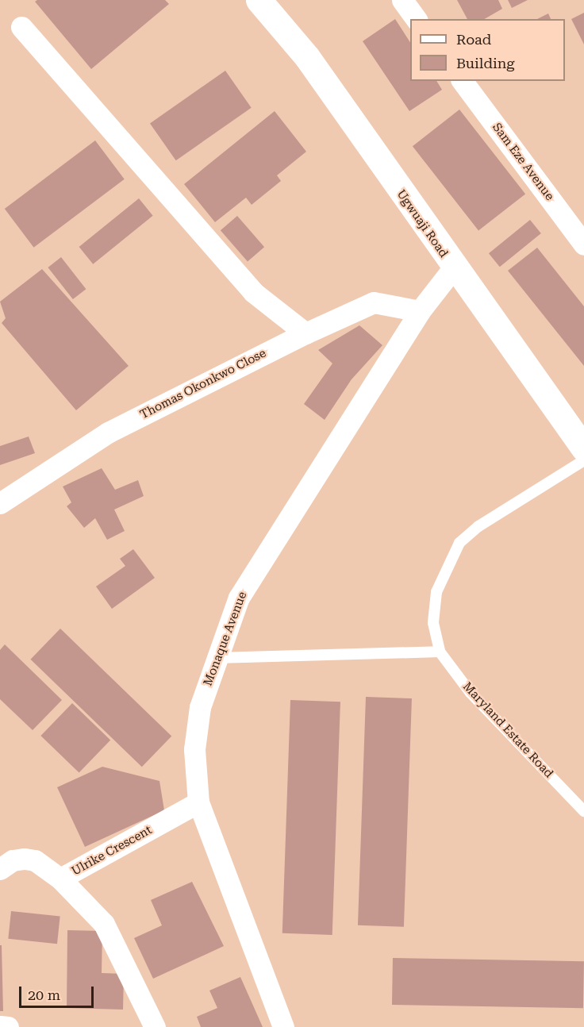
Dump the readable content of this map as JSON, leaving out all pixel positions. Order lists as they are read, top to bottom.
{
  "streets": {
    "main road": ["Ugwuaji Road"],
    "street": [
      "Sam Eze Avenue",
      "Thomas Okonkwo Close",
      "Monaque Avenue",
      "Ulrike Crescent"
    ],
    "lane": ["Maryland Estate Road"]
  },
  "crossings": [
    ["Ugwuaji Road", "Monaque Avenue"],
    ["Thomas Okonkwo Close", "Monaque Avenue"],
    ["Monaque Avenue", "Ulrike Crescent"]
  ],
  "legend": ["Road", "Building"],
  "scale_bar": "20 m"
}
